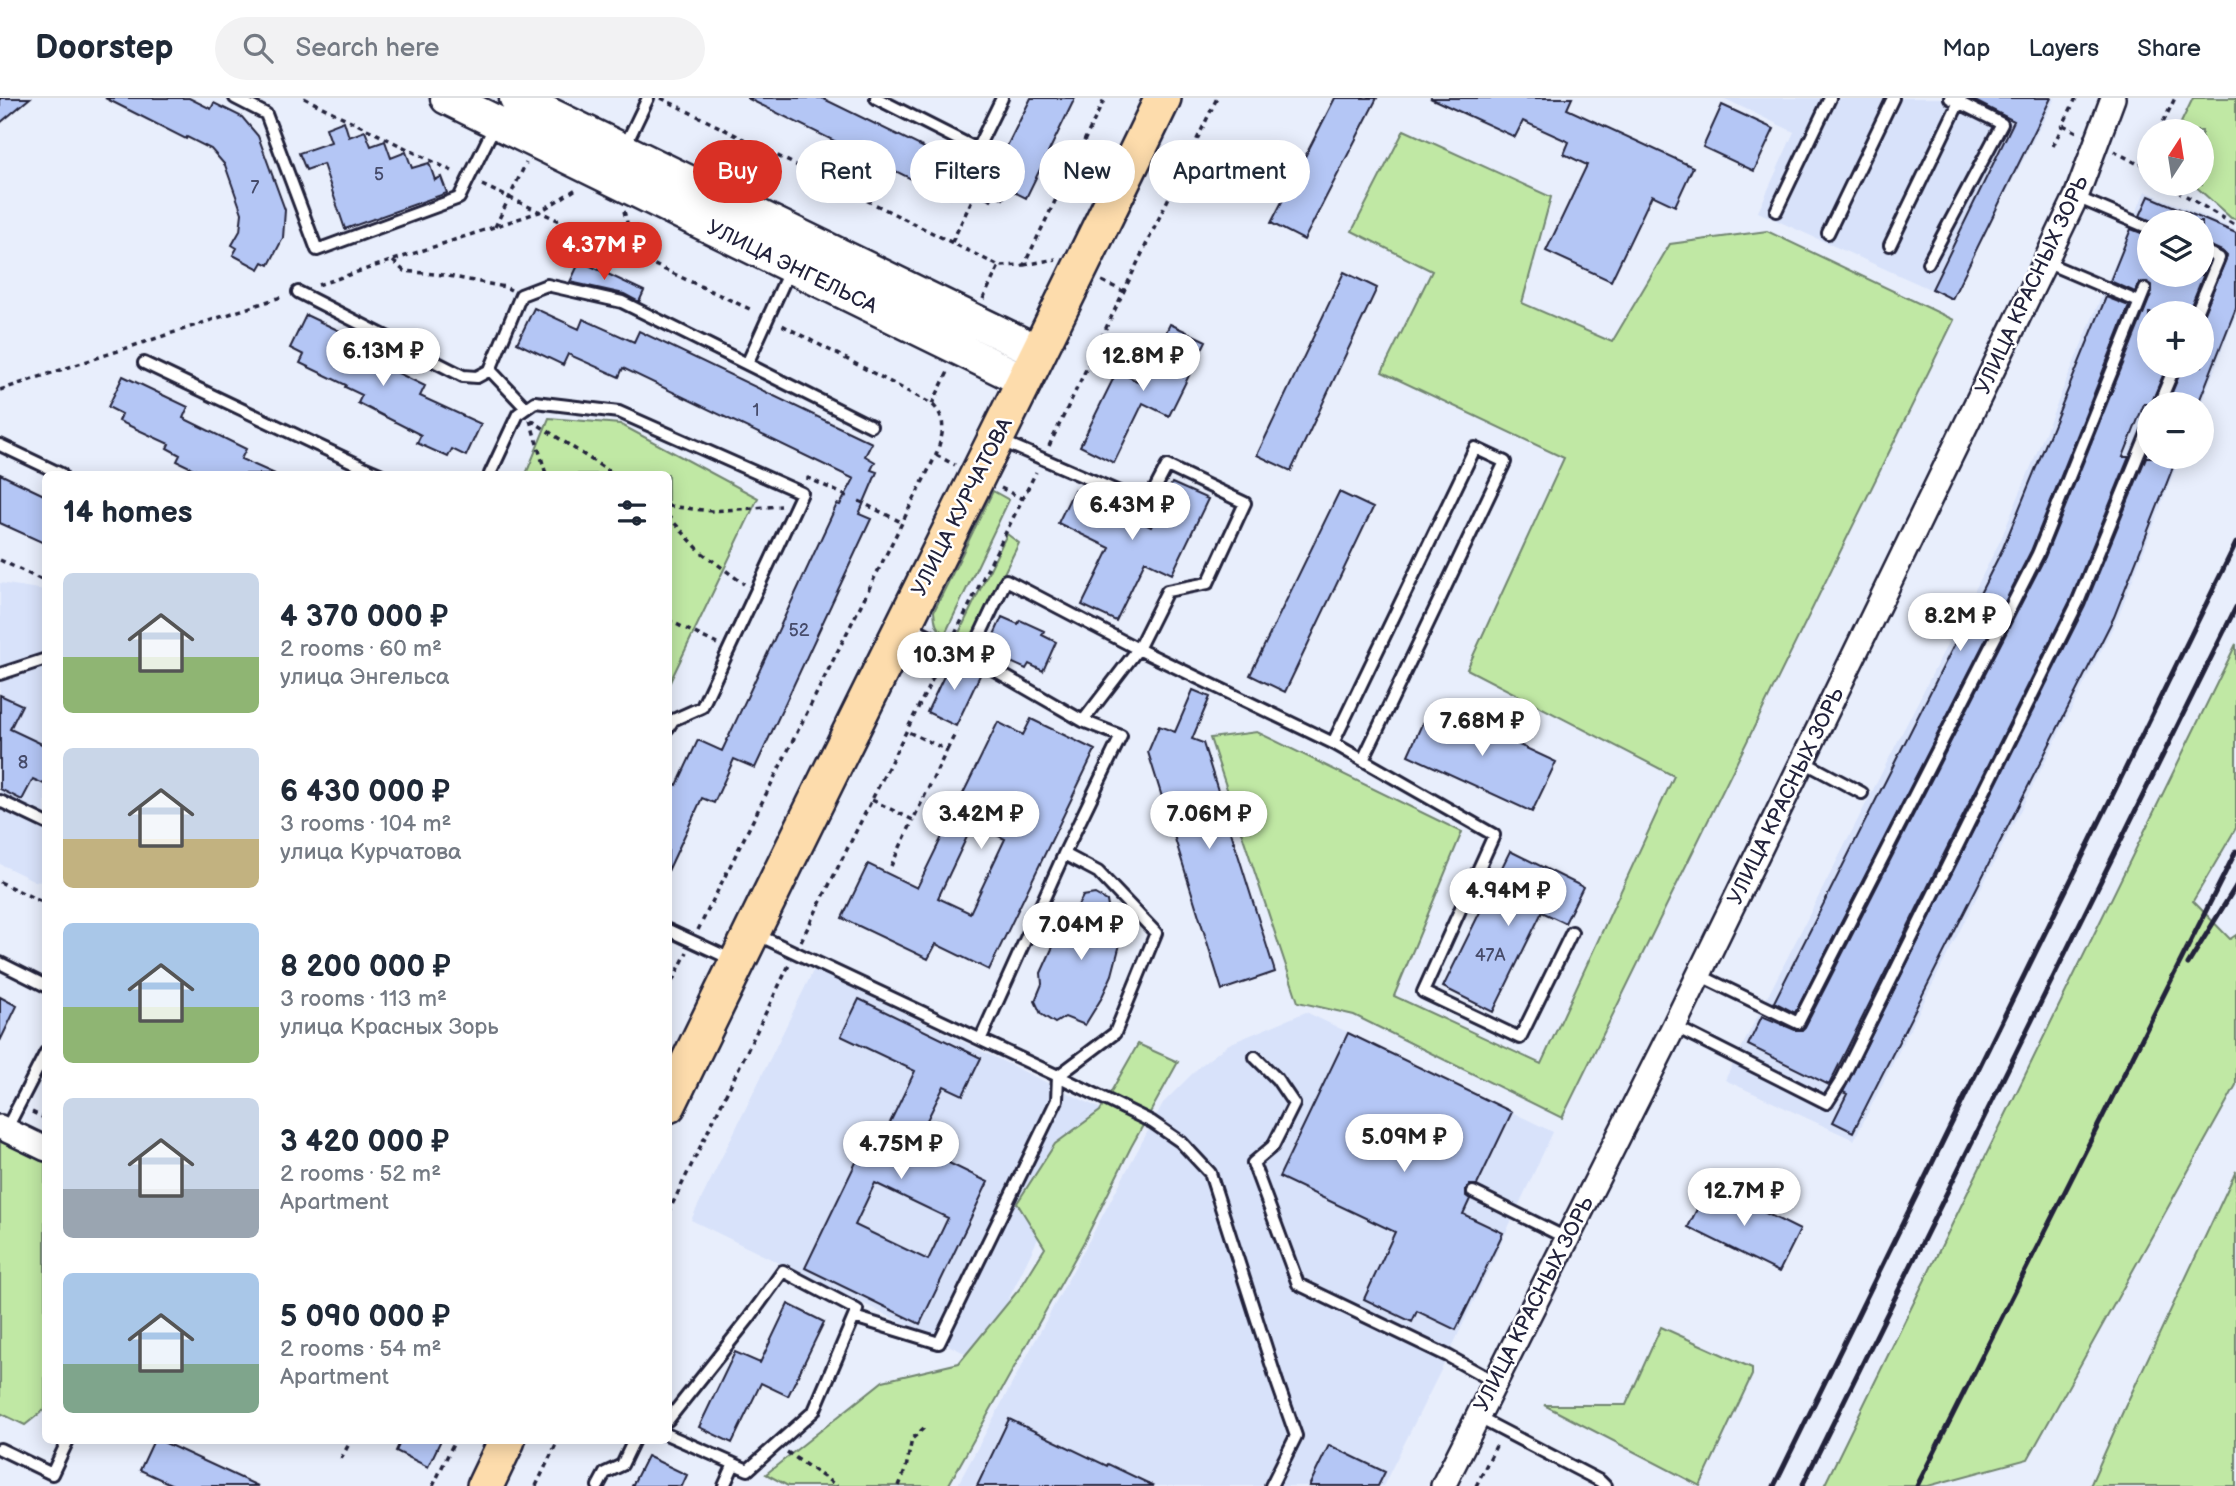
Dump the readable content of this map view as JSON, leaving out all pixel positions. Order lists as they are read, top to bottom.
{
  "streets": {
    "main road": ["УЛИЦА ЭНГЕЛЬСА", "УЛИЦА КУРЧАТОВА"],
    "street": ["УЛИЦА КРАСНЫХ ЗОРЬ"]
  },
  "crossings": [
    ["УЛИЦА ЭНГЕЛЬСА", "УЛИЦА КУРЧАТОВА"]
  ],
  "house_numbers": [
    "5",
    "7",
    "1",
    "52",
    "8",
    "47А"
  ],
  "north": "top",
  "page": {
    "header": "Doorstep",
    "search": "Search here",
    "nav": ["Map", "Layers", "Share"],
    "map_buttons": ["+", "−"],
    "chip": [
      "Buy",
      "Rent",
      "Filters",
      "New",
      "Apartment"
    ],
    "price": [
      "4.37M ₽",
      "6.13M ₽",
      "12.8M ₽",
      "6.43M ₽",
      "8.2M ₽",
      "10.3M ₽",
      "7.68M ₽",
      "3.42M ₽",
      "7.06M ₽",
      "4.94M ₽",
      "7.04M ₽",
      "5.09M ₽",
      "4.75M ₽",
      "12.7M ₽"
    ],
    "heading": "14 homes",
    "list": [
      {
        "name": "4 370 000 ₽",
        "note": "2 rooms · 60 m² · улица Энгельса"
      },
      {
        "name": "6 430 000 ₽",
        "note": "3 rooms · 104 m² · улица Курчатова"
      },
      {
        "name": "8 200 000 ₽",
        "note": "3 rooms · 113 m² · улица Красных Зорь"
      },
      {
        "name": "3 420 000 ₽",
        "note": "2 rooms · 52 m² · Apartment"
      },
      {
        "name": "5 090 000 ₽",
        "note": "2 rooms · 54 m² · Apartment"
      }
    ]
  }
}
